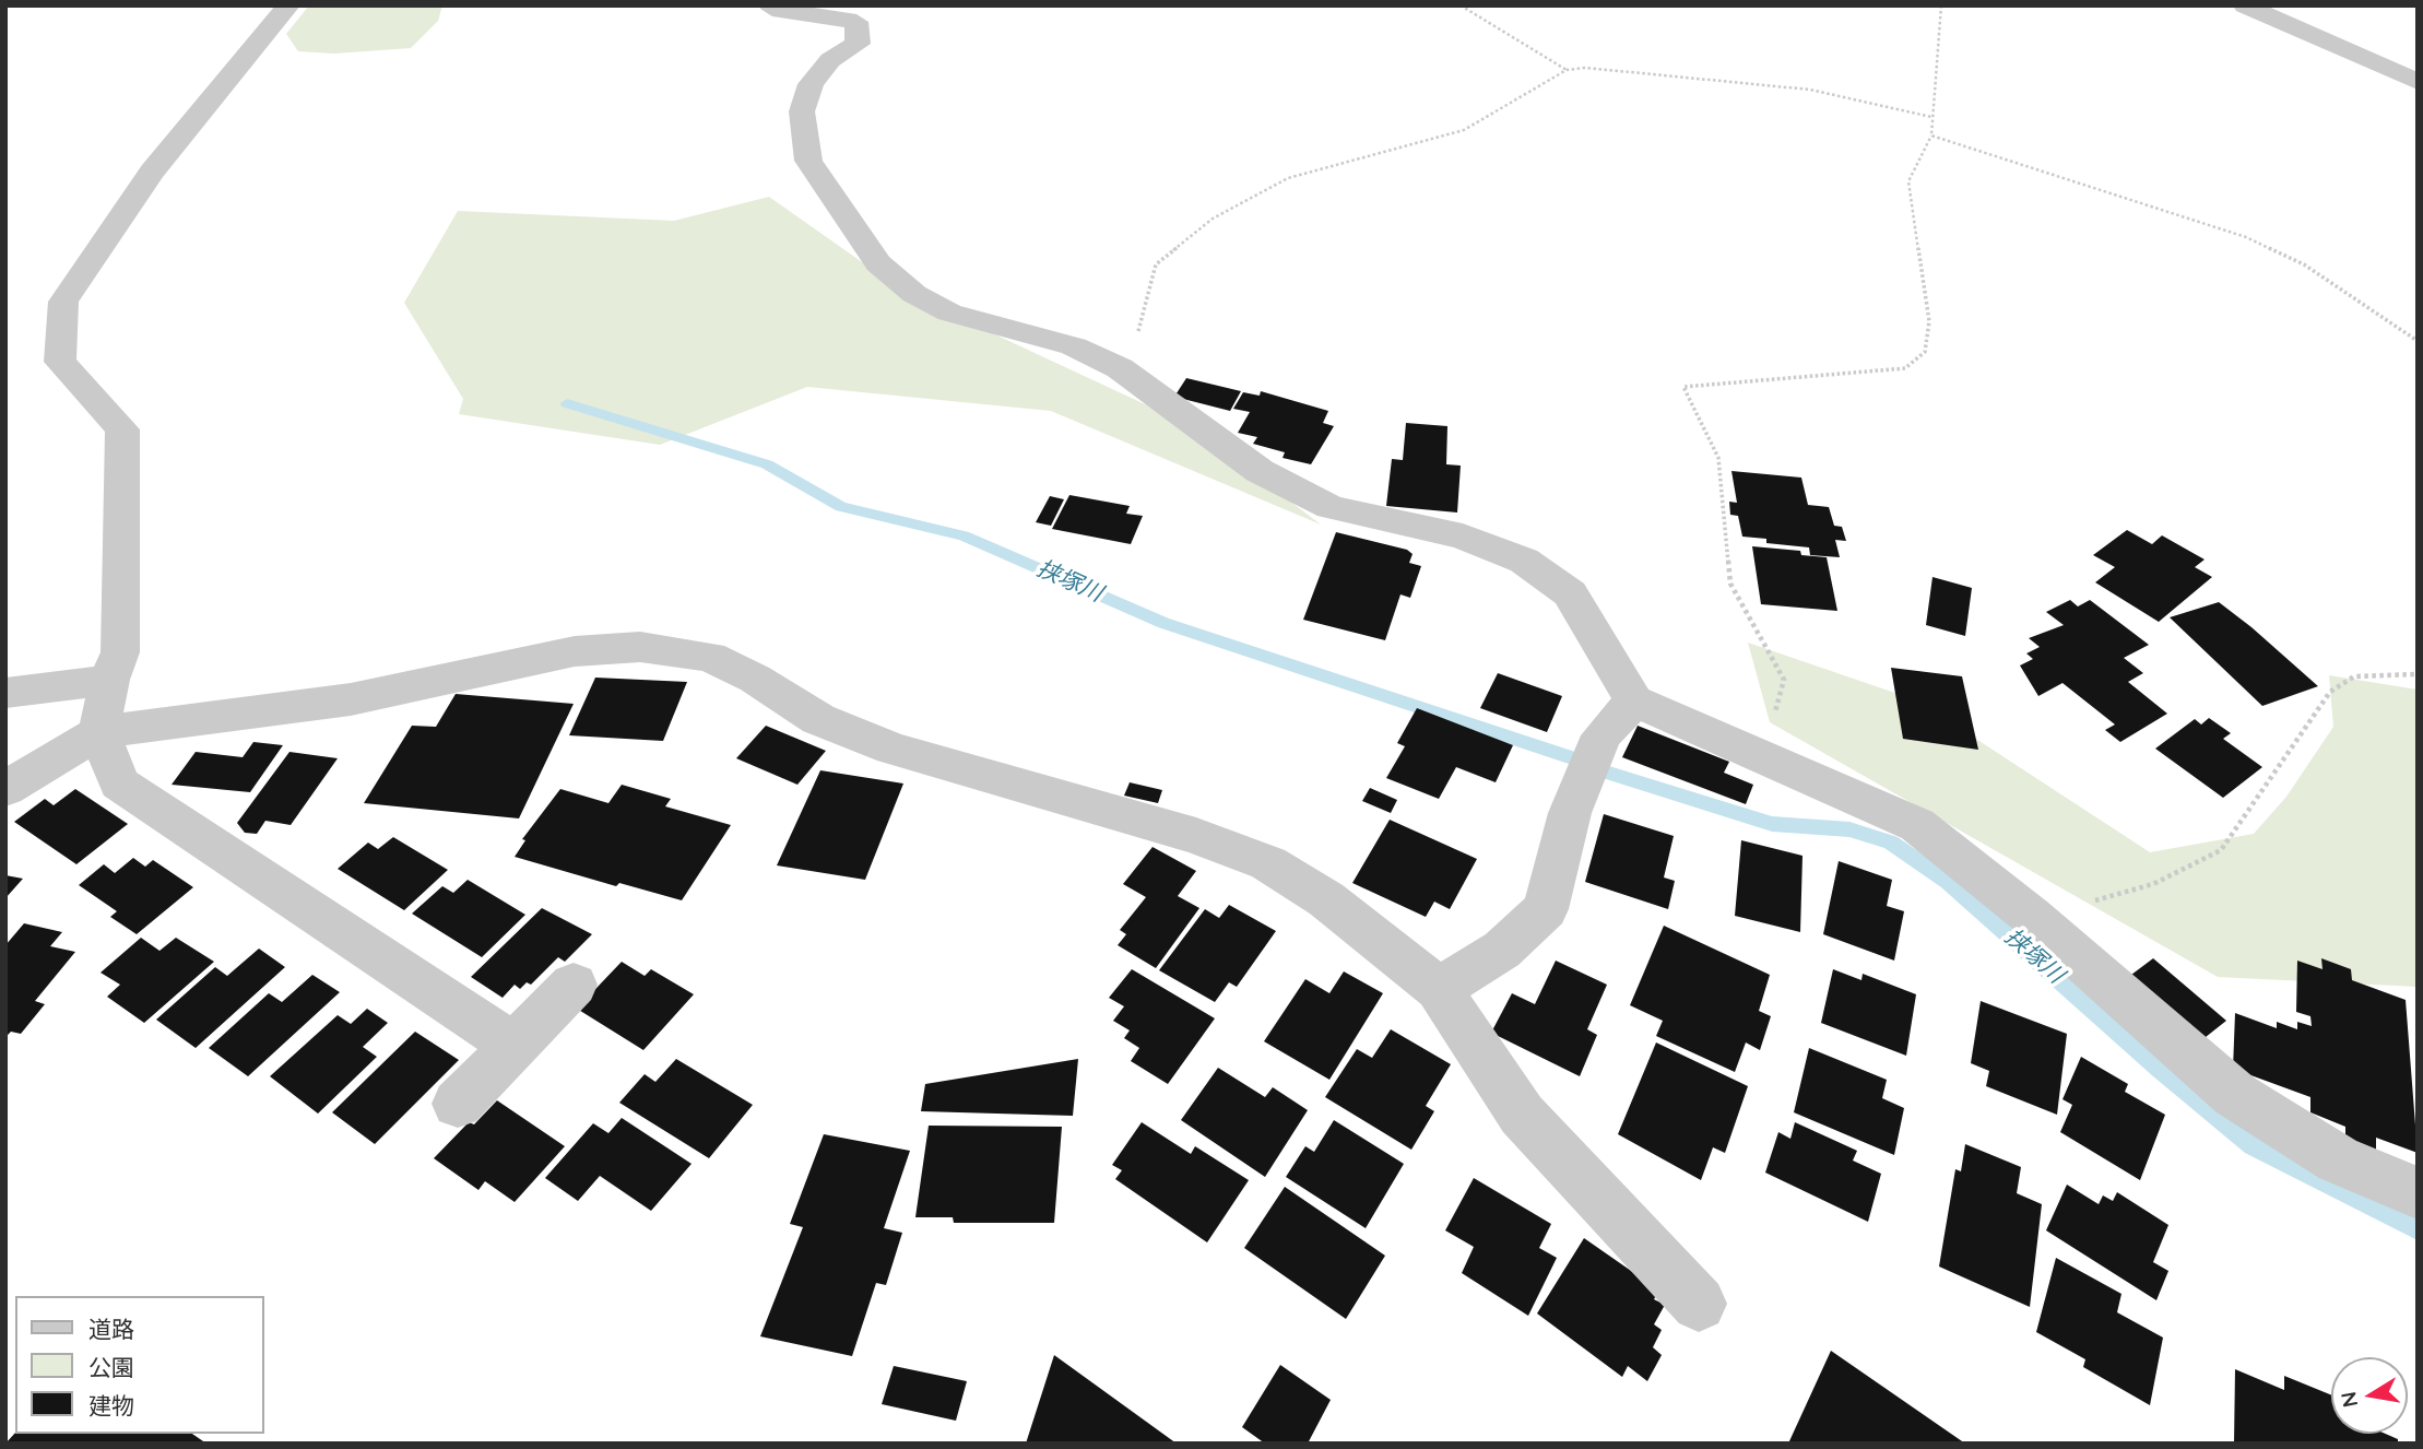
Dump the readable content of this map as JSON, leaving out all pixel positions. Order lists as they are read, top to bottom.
{
  "water": ["挟塚川"],
  "legend": ["道路", "公園", "建物"],
  "north": "left"
}
